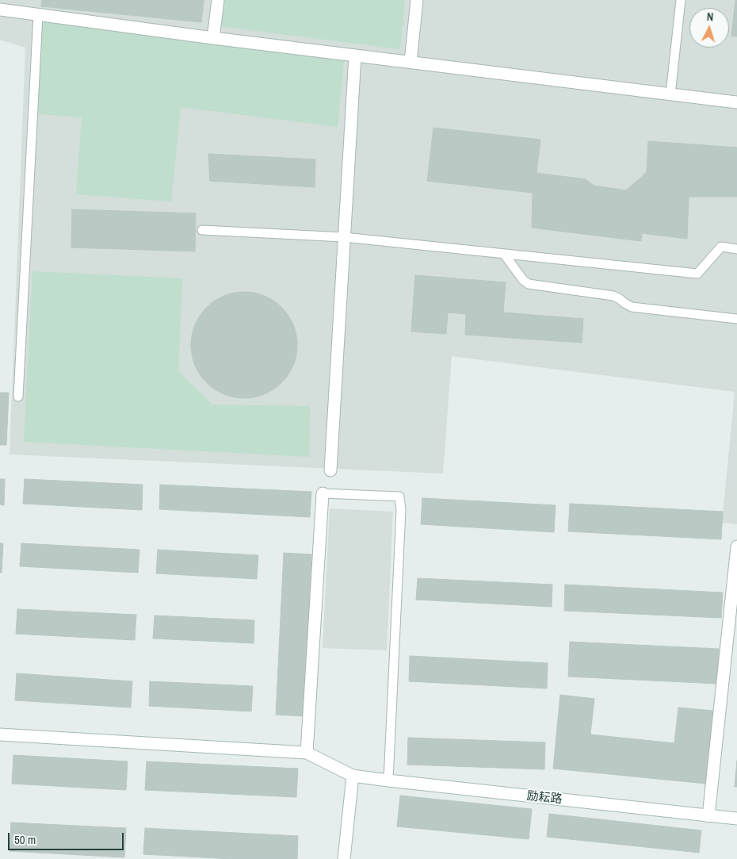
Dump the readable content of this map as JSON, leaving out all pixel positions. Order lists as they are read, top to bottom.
{
  "streets": {
    "street": ["励耘路"]
  },
  "scale_bar": "50 m",
  "north": "top"
}
